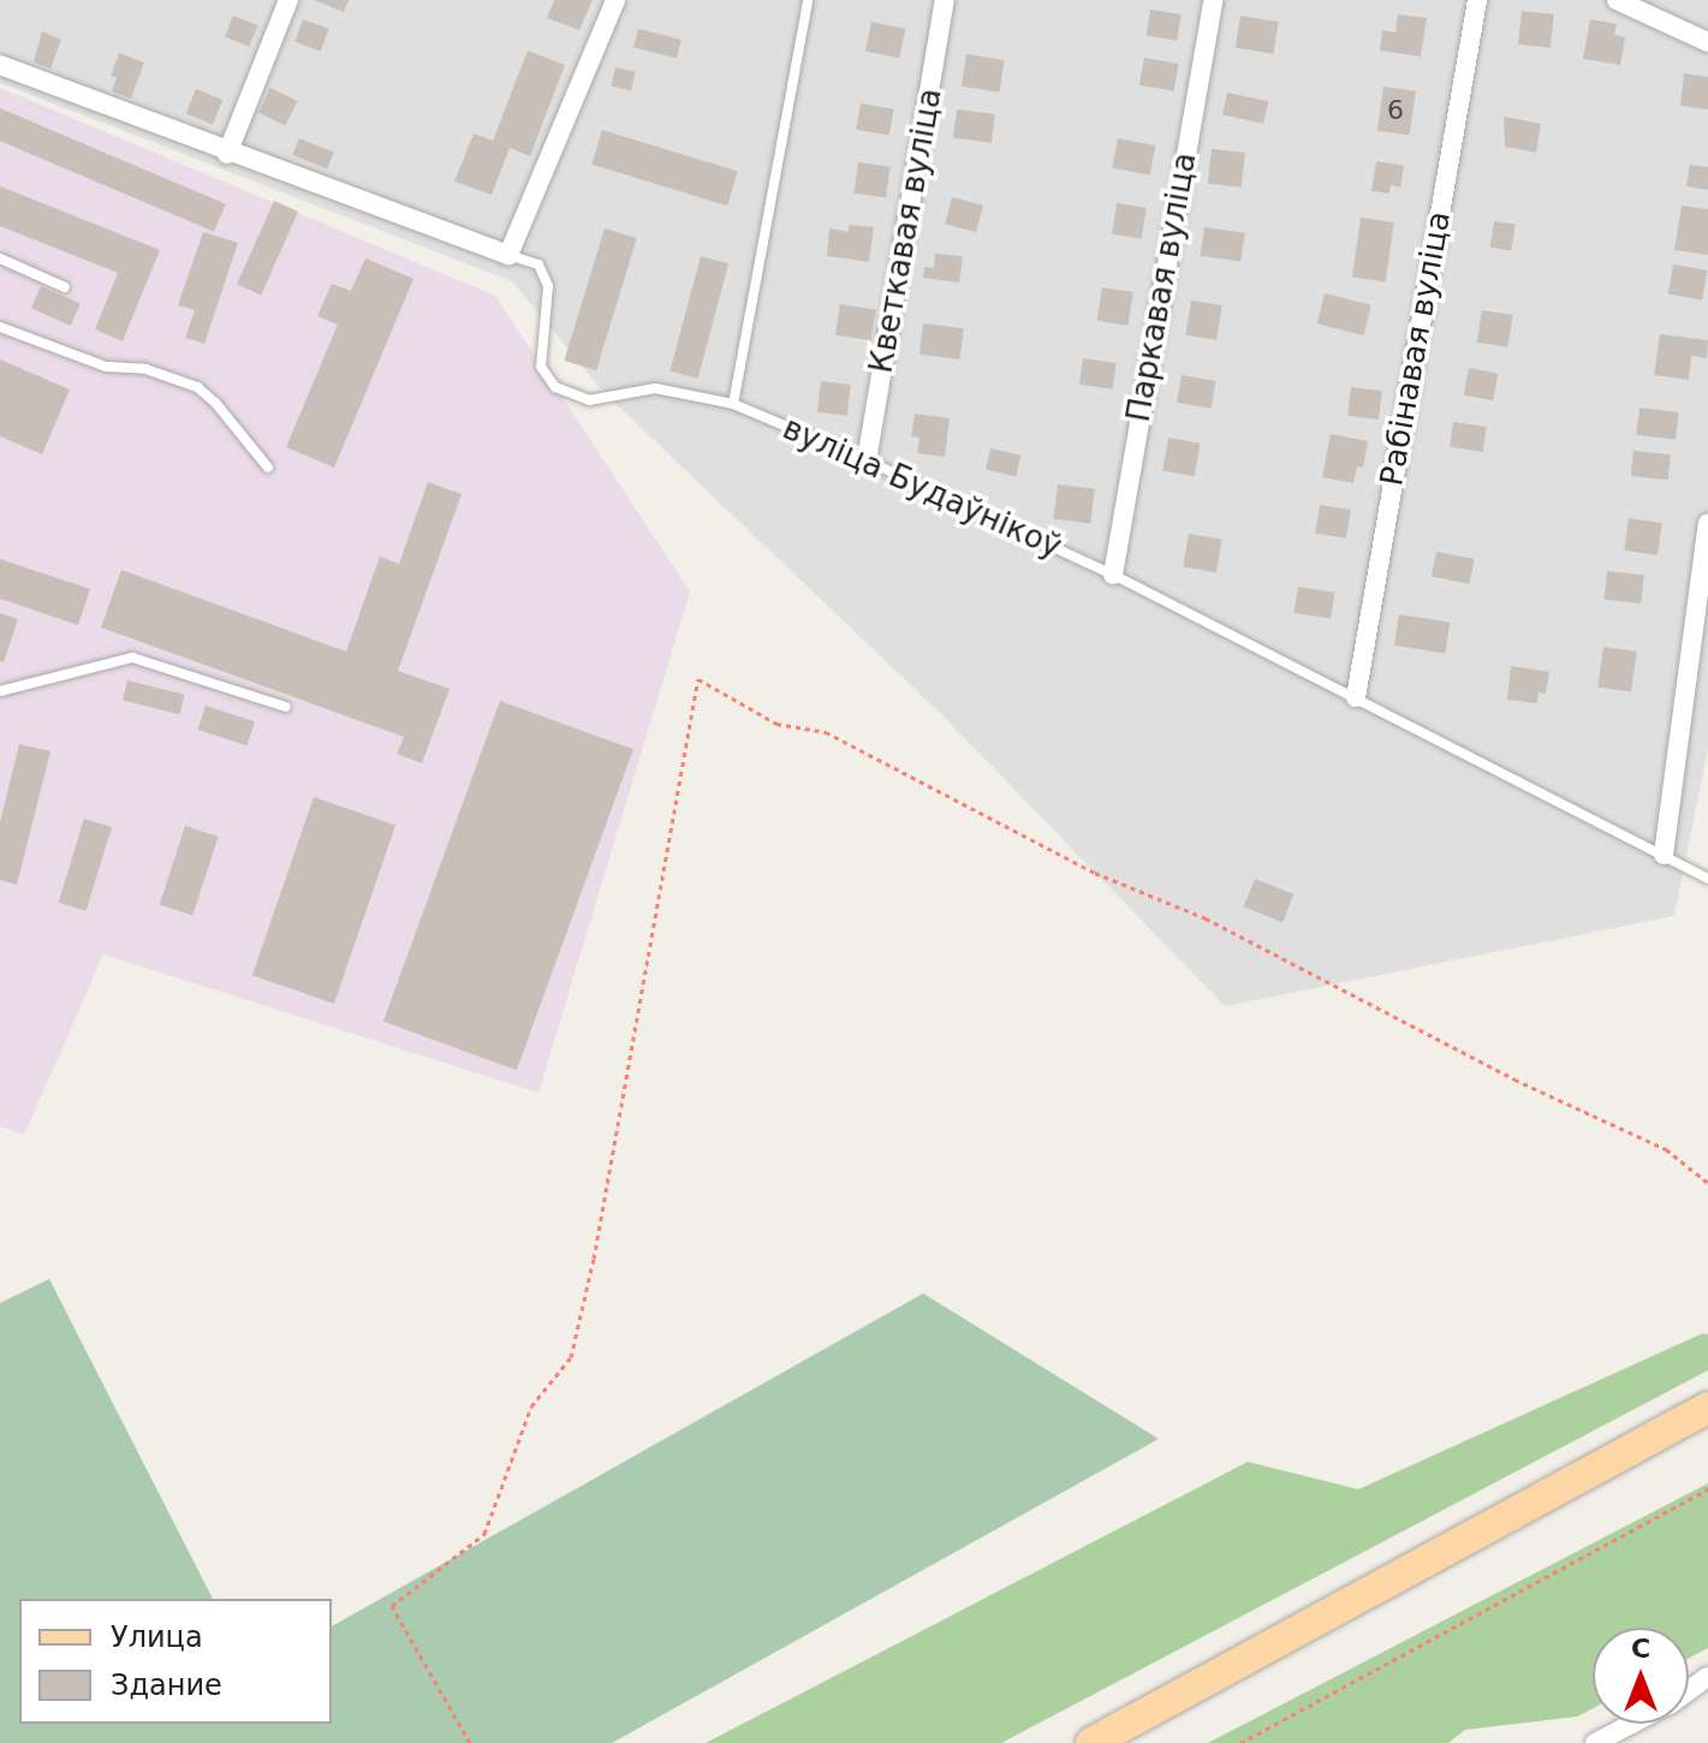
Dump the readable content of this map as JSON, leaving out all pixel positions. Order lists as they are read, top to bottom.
{
  "streets": {
    "street": ["Кветкавая вуліца", "Паркавая вуліца", "Рабінавая вуліца"],
    "lane": ["вуліца Будаўнікоў"]
  },
  "crossings": [
    ["Кветкавая вуліца", "вуліца Будаўнікоў"],
    ["Паркавая вуліца", "вуліца Будаўнікоў"],
    ["Рабінавая вуліца", "вуліца Будаўнікоў"]
  ],
  "house_numbers": ["6"],
  "legend": ["Улица", "Здание"],
  "north": "top"
}
